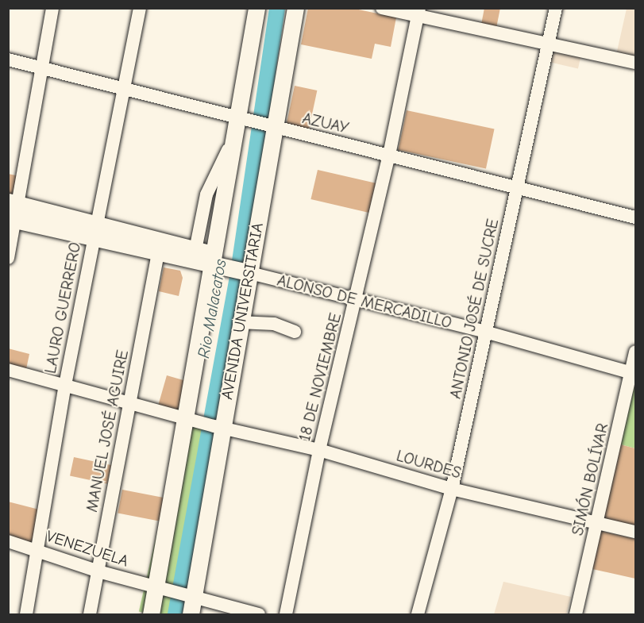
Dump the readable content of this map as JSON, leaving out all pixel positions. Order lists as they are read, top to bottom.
{
  "streets": {
    "main road": ["ALONSO DE MERCADILLO", "AVENIDA UNIVERSITARIA"],
    "street": [
      "AZUAY",
      "LAURO GUERRERO",
      "ANTONIO JOSÉ DE SUCRE",
      "18 DE NOVIEMBRE",
      "MANUEL JOSÉ AGUIRE",
      "LOURDES",
      "SIMÓN BOLÍVAR",
      "VENEZUELA"
    ]
  },
  "crossings": [
    ["AZUAY", "LAURO GUERRERO"],
    ["AZUAY", "ANTONIO JOSÉ DE SUCRE"],
    ["AZUAY", "AVENIDA UNIVERSITARIA"],
    ["AZUAY", "18 DE NOVIEMBRE"],
    ["ALONSO DE MERCADILLO", "LAURO GUERRERO"],
    ["ALONSO DE MERCADILLO", "ANTONIO JOSÉ DE SUCRE"],
    ["ALONSO DE MERCADILLO", "AVENIDA UNIVERSITARIA"],
    ["ALONSO DE MERCADILLO", "18 DE NOVIEMBRE"],
    ["ALONSO DE MERCADILLO", "MANUEL JOSÉ AGUIRE"],
    ["ALONSO DE MERCADILLO", "SIMÓN BOLÍVAR"],
    ["LAURO GUERRERO", "LOURDES"],
    ["LAURO GUERRERO", "VENEZUELA"],
    ["ANTONIO JOSÉ DE SUCRE", "LOURDES"],
    ["AVENIDA UNIVERSITARIA", "LOURDES"],
    ["AVENIDA UNIVERSITARIA", "VENEZUELA"],
    ["18 DE NOVIEMBRE", "LOURDES"],
    ["MANUEL JOSÉ AGUIRE", "LOURDES"],
    ["MANUEL JOSÉ AGUIRE", "VENEZUELA"],
    ["LOURDES", "SIMÓN BOLÍVAR"]
  ],
  "water": ["Rio Malacatos"]
}
